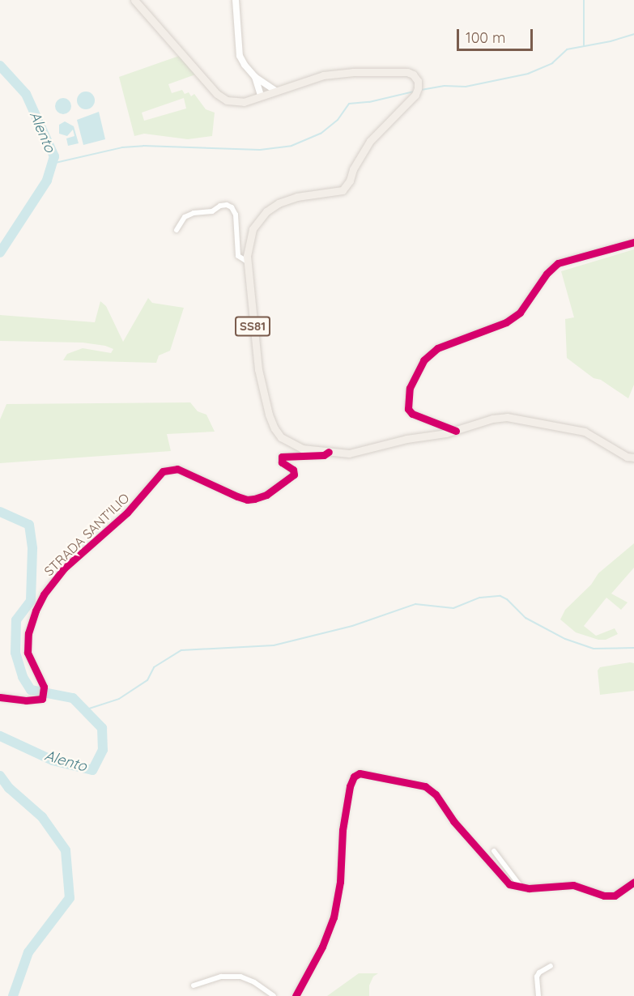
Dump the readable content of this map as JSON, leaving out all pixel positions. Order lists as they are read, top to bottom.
{
  "streets": {
    "main road": ["SS81"],
    "street": ["STRADA SANT'ILIO"]
  },
  "crossings": [
    ["SS81", "STRADA SANT'ILIO"]
  ],
  "water": ["Alento"],
  "scale_bar": "100 m"
}
